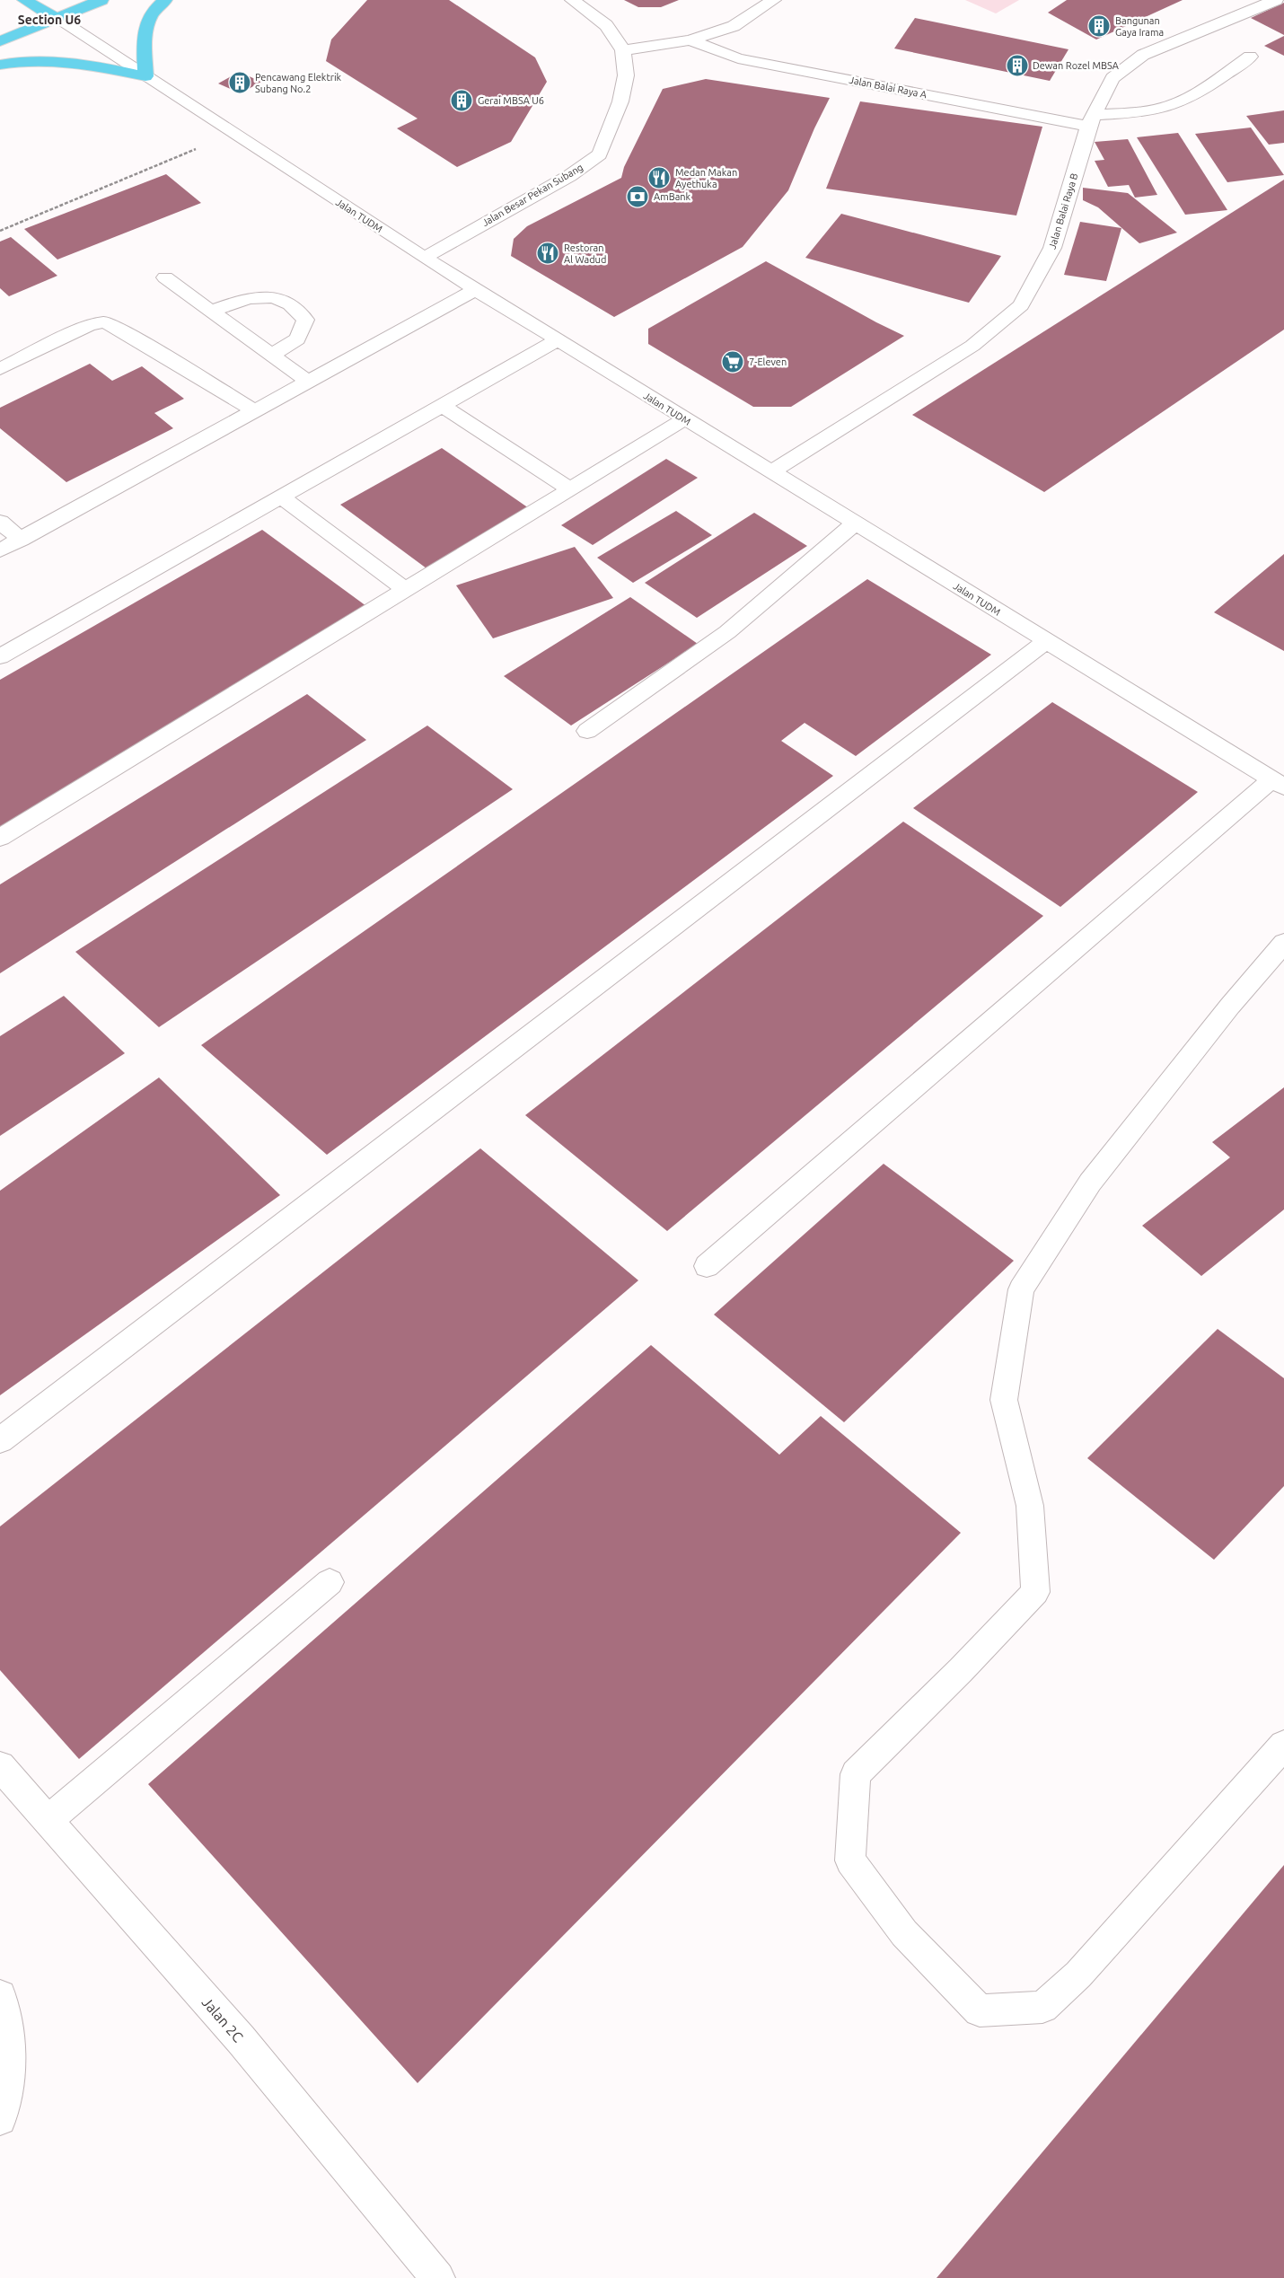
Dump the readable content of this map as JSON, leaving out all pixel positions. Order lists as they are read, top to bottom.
{
  "streets": {
    "street": [
      "Jalan Balai Raya A",
      "Jalan Besar Pekan Subang",
      "Jalan Balai Raya B",
      "Jalan TUDM",
      "Jalan 2C"
    ]
  },
  "crossings": [
    ["Jalan Balai Raya A", "Jalan Balai Raya B"],
    ["Jalan Besar Pekan Subang", "Jalan TUDM"],
    ["Jalan Balai Raya B", "Jalan TUDM"]
  ],
  "districts": ["Section U6"],
  "places": {
    "building": [
      "Bangunan Gaya Irama",
      "Dewan Rozel MBSA",
      "Pencawang Elektrik Subang No.2",
      "Gerai MBSA U6"
    ],
    "restaurant": ["Medan Makan Ayethuka", "Restoran Al Wadud"],
    "bank": ["AmBank"],
    "supermarket": ["7-Eleven"]
  }
}
